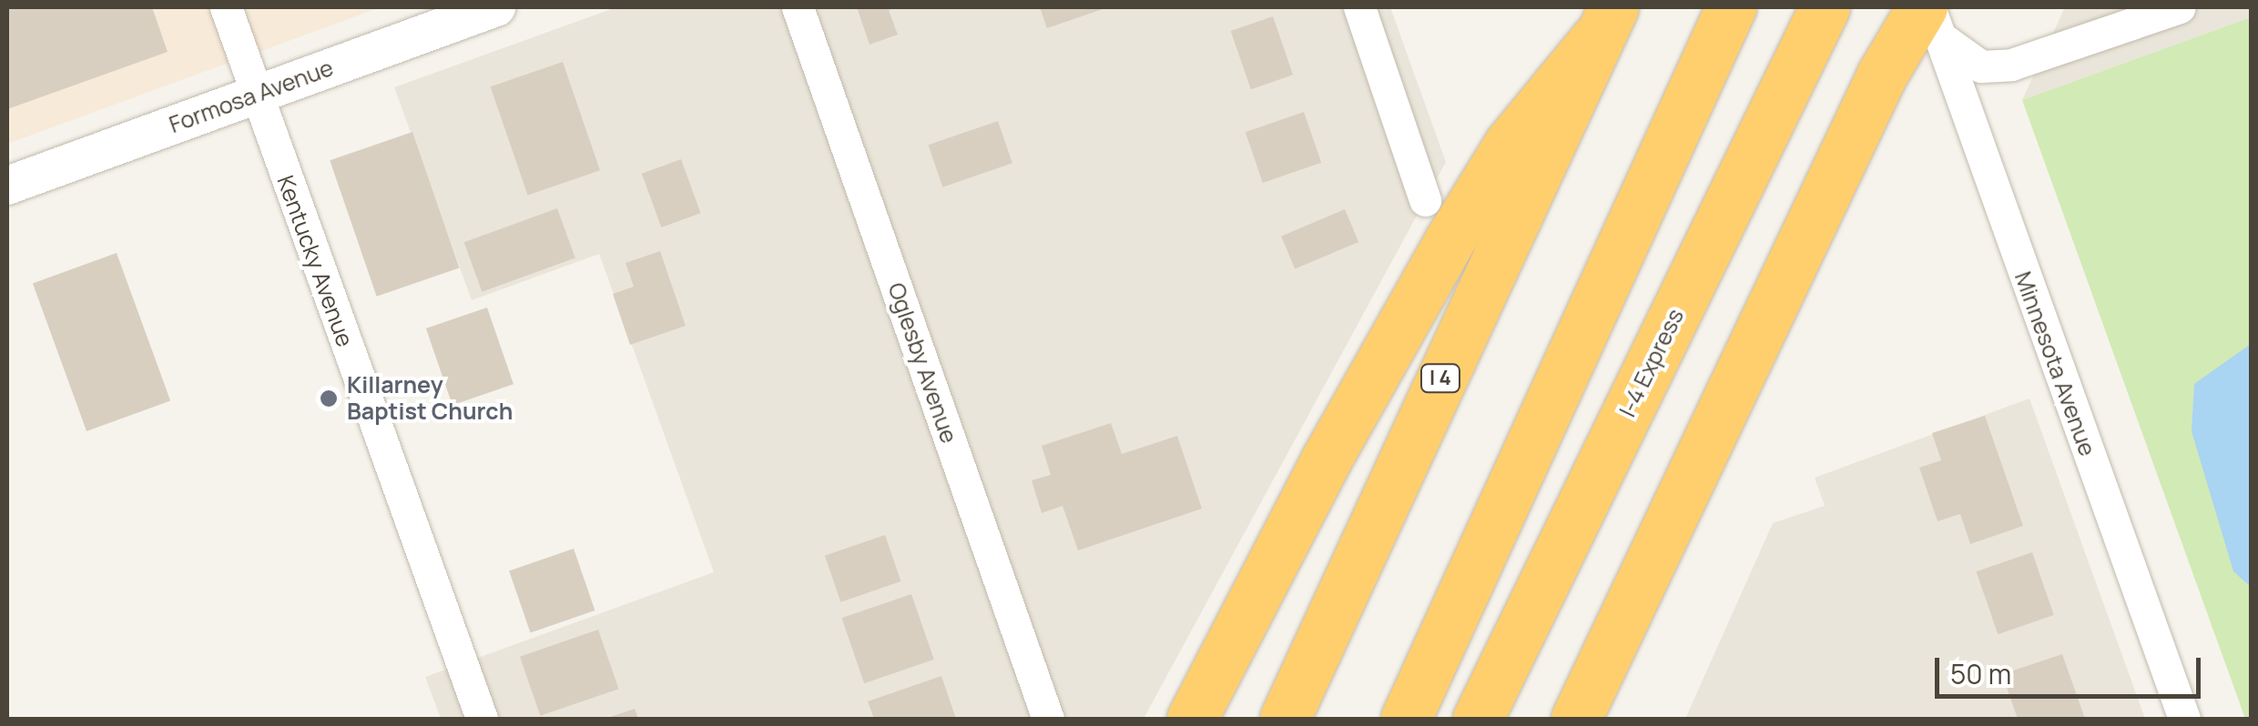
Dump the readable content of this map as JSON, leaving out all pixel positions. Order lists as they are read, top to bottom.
{
  "streets": {
    "highway": ["I-4 Express", "I 4"],
    "street": [
      "Formosa Avenue",
      "Kentucky Avenue",
      "Oglesby Avenue",
      "Minnesota Avenue"
    ]
  },
  "crossings": [
    ["Formosa Avenue", "Kentucky Avenue"]
  ],
  "places": ["Killarney Baptist Church"],
  "scale_bar": "50 m"
}
